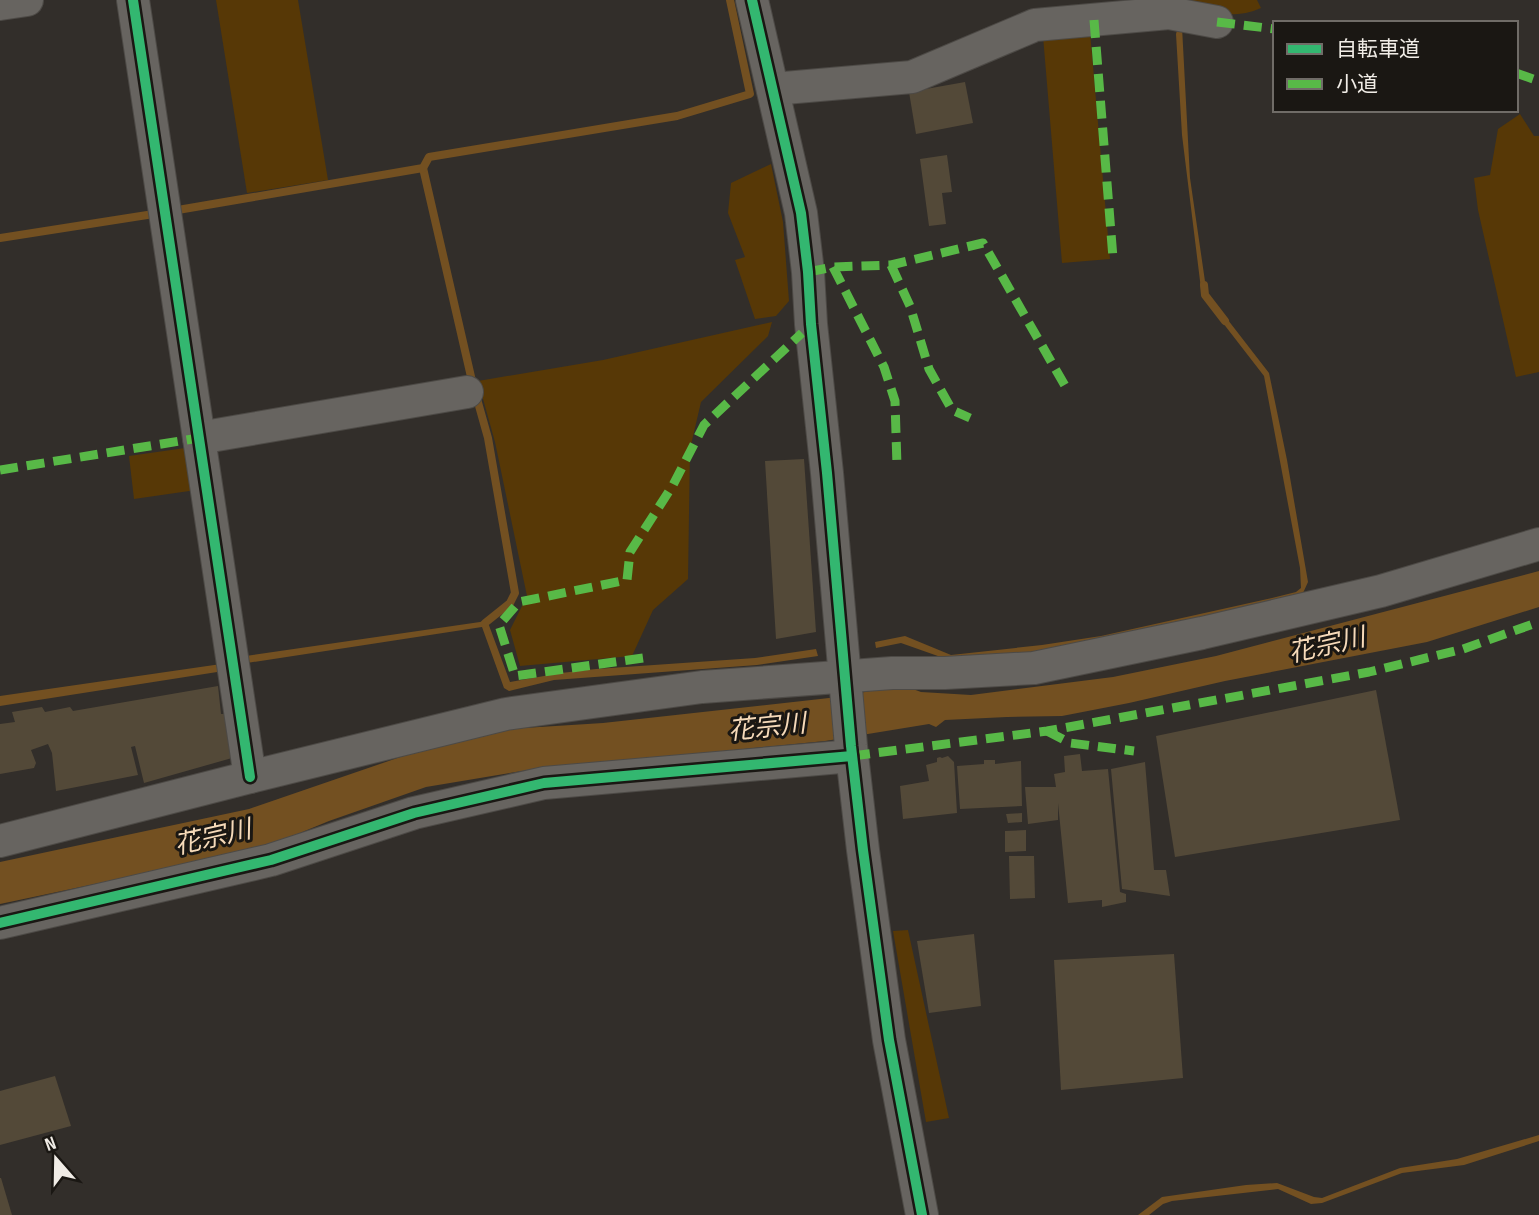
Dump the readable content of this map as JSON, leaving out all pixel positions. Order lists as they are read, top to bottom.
{
  "water": ["花宗川"],
  "legend": ["自転車道", "小道"],
  "north": "top"
}
